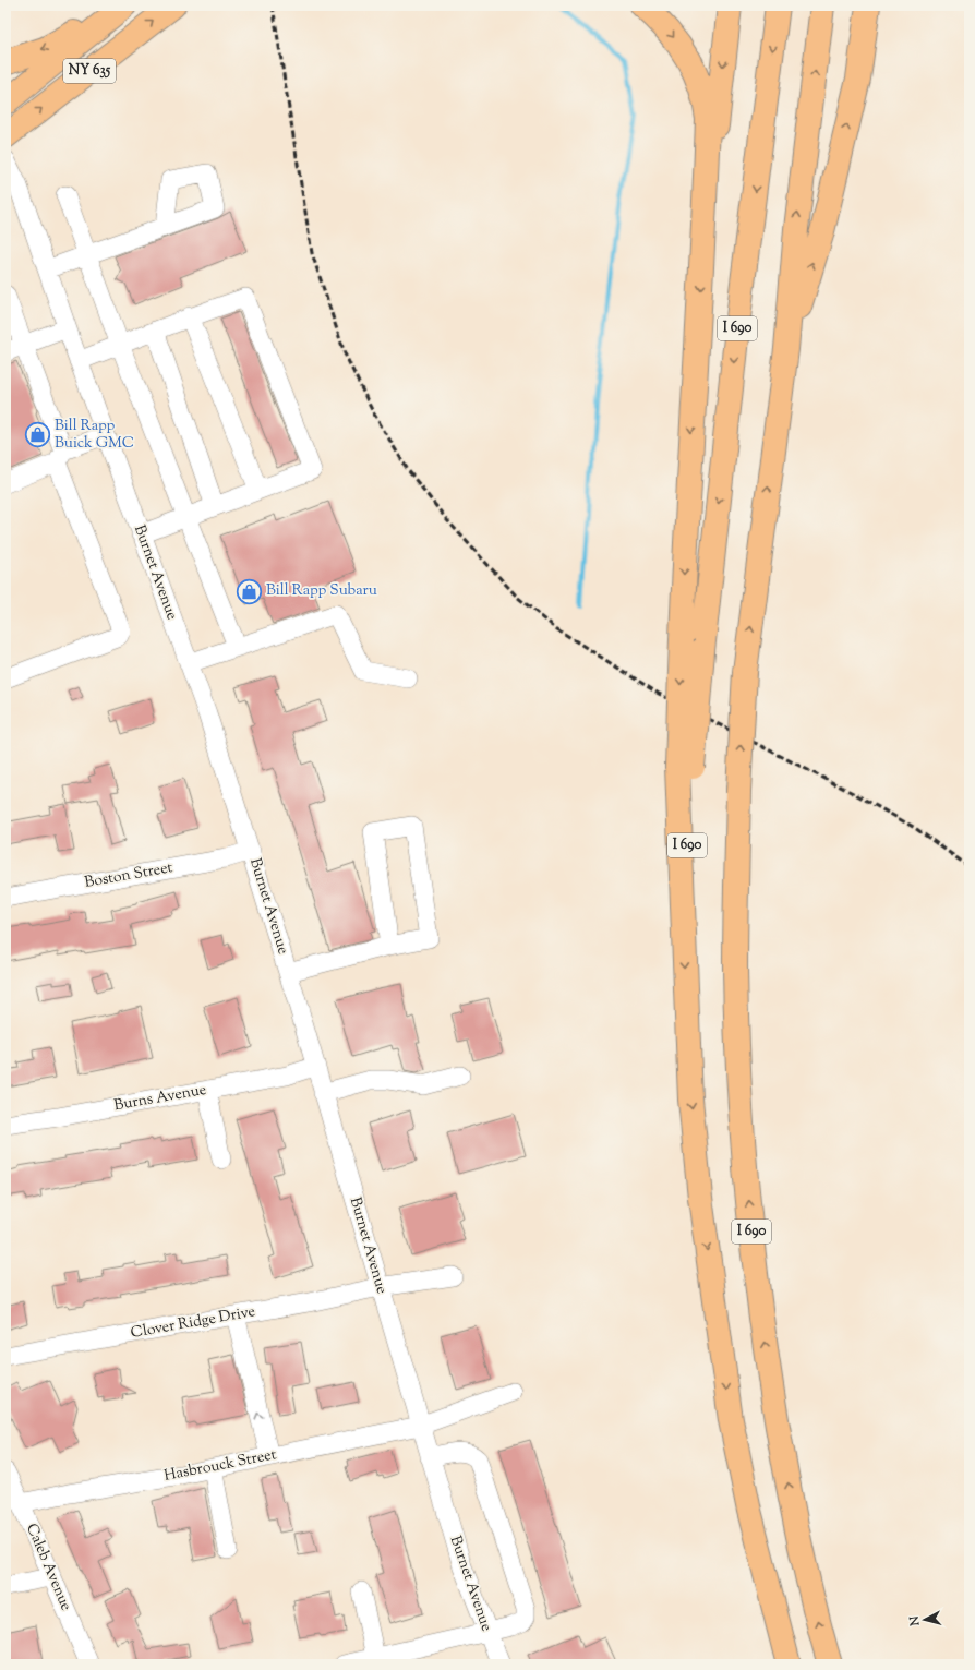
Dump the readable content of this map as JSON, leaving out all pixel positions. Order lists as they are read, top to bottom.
{
  "streets": {
    "main road": ["NY 635", "I 690"],
    "street": [
      "Burnet Avenue",
      "Boston Street",
      "Burns Avenue",
      "Clover Ridge Drive",
      "Hasbrouck Street",
      "Caleb Avenue"
    ]
  },
  "crossings": [
    ["Burnet Avenue", "Boston Street"],
    ["Burnet Avenue", "Burns Avenue"],
    ["Burnet Avenue", "Clover Ridge Drive"],
    ["Burnet Avenue", "Hasbrouck Street"],
    ["Hasbrouck Street", "Caleb Avenue"]
  ],
  "places": {
    "shop": ["Bill Rapp Buick GMC", "Bill Rapp Subaru"]
  },
  "north": "left"
}
